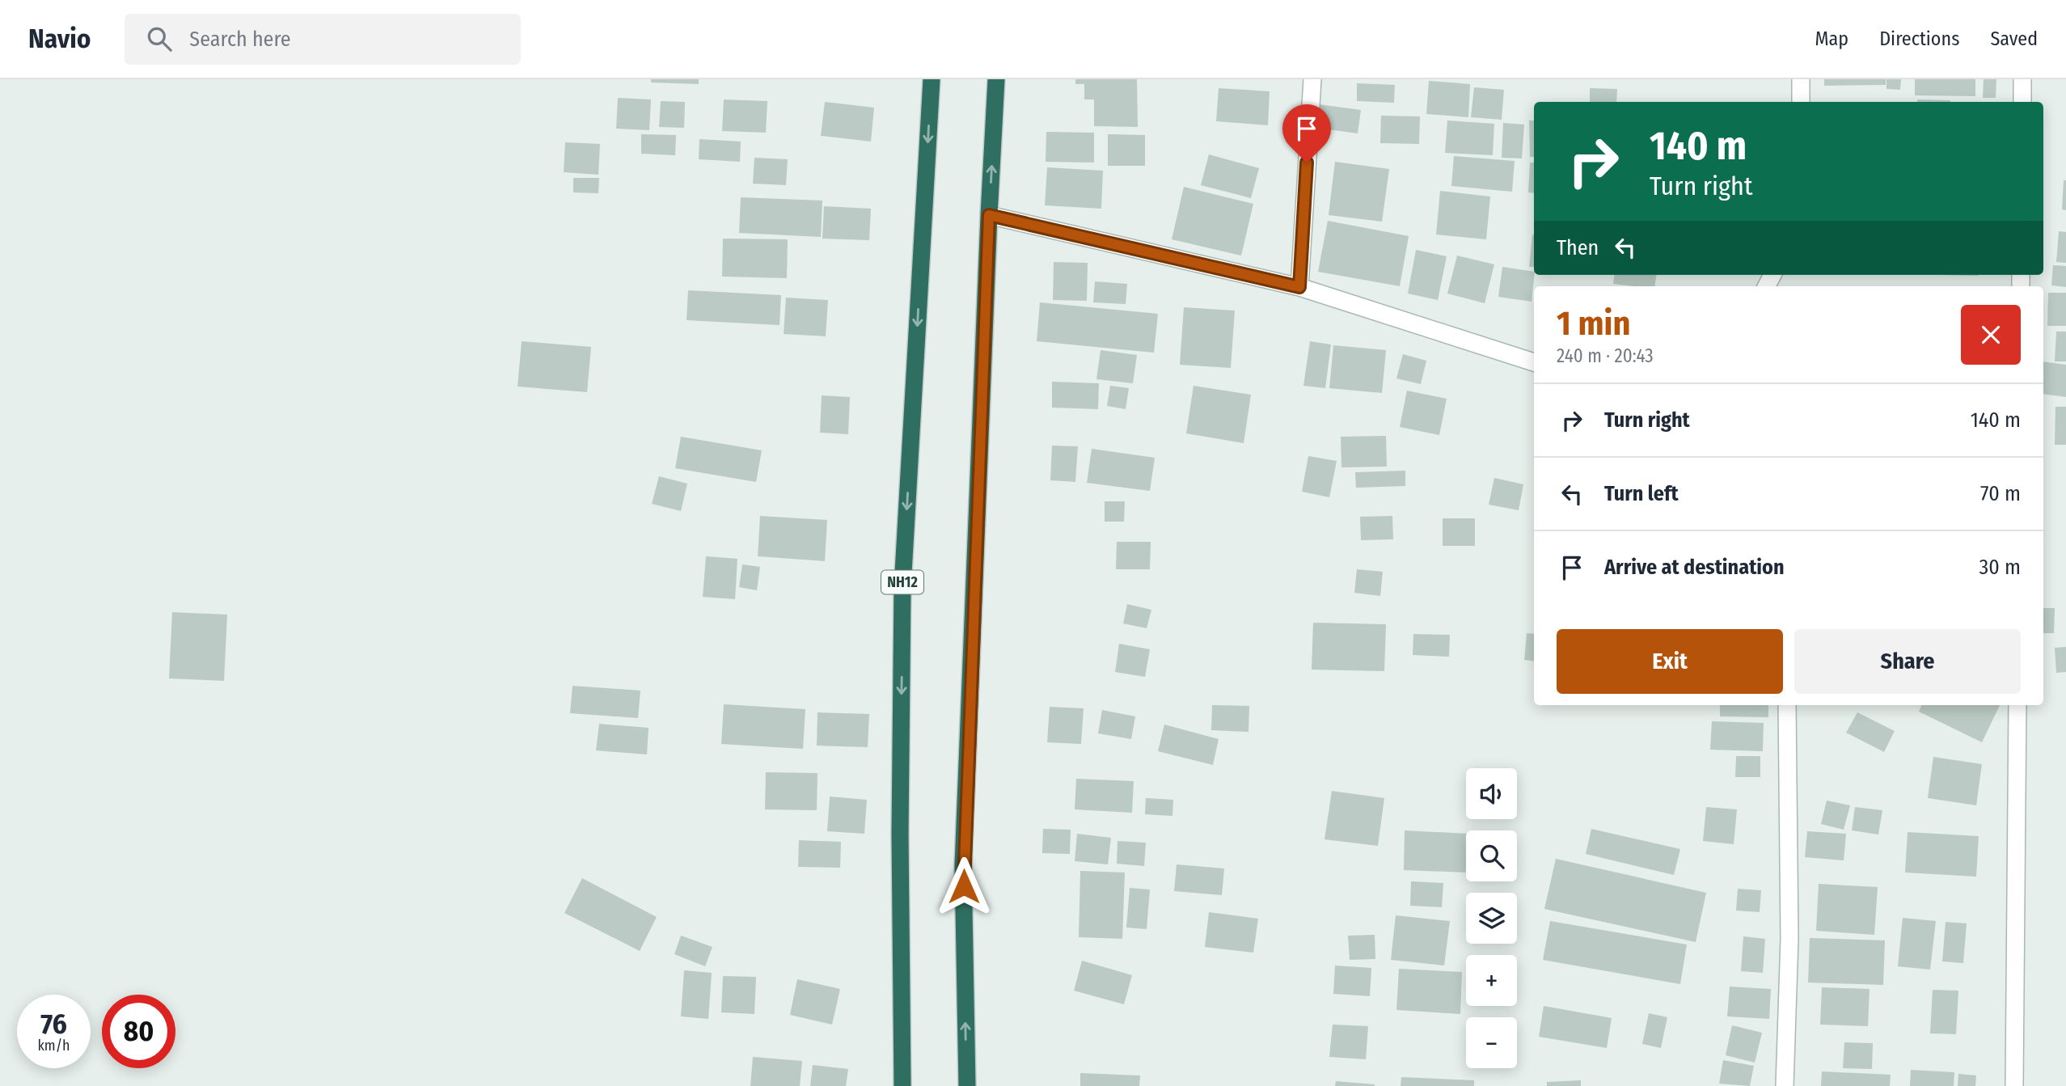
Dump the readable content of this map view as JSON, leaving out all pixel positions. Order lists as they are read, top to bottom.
{
  "streets": {
    "highway": ["NH12"]
  },
  "page": {
    "header": "Navio",
    "search": "Search here",
    "nav": ["Map", "Directions", "Saved"],
    "turn": ["140 m", "Turn right"],
    "then": "Then",
    "heading": ["1 min", "240 m · 20:43"],
    "list": [
      {
        "name": "Turn right",
        "value": "140 m"
      },
      {
        "name": "Turn left",
        "value": "70 m"
      },
      {
        "name": "Arrive at destination",
        "value": "30 m"
      }
    ],
    "buttons": ["Exit", "Share"],
    "map_buttons": ["+", "−"],
    "speed": "76 km/h",
    "limit": "80"
  }
}
